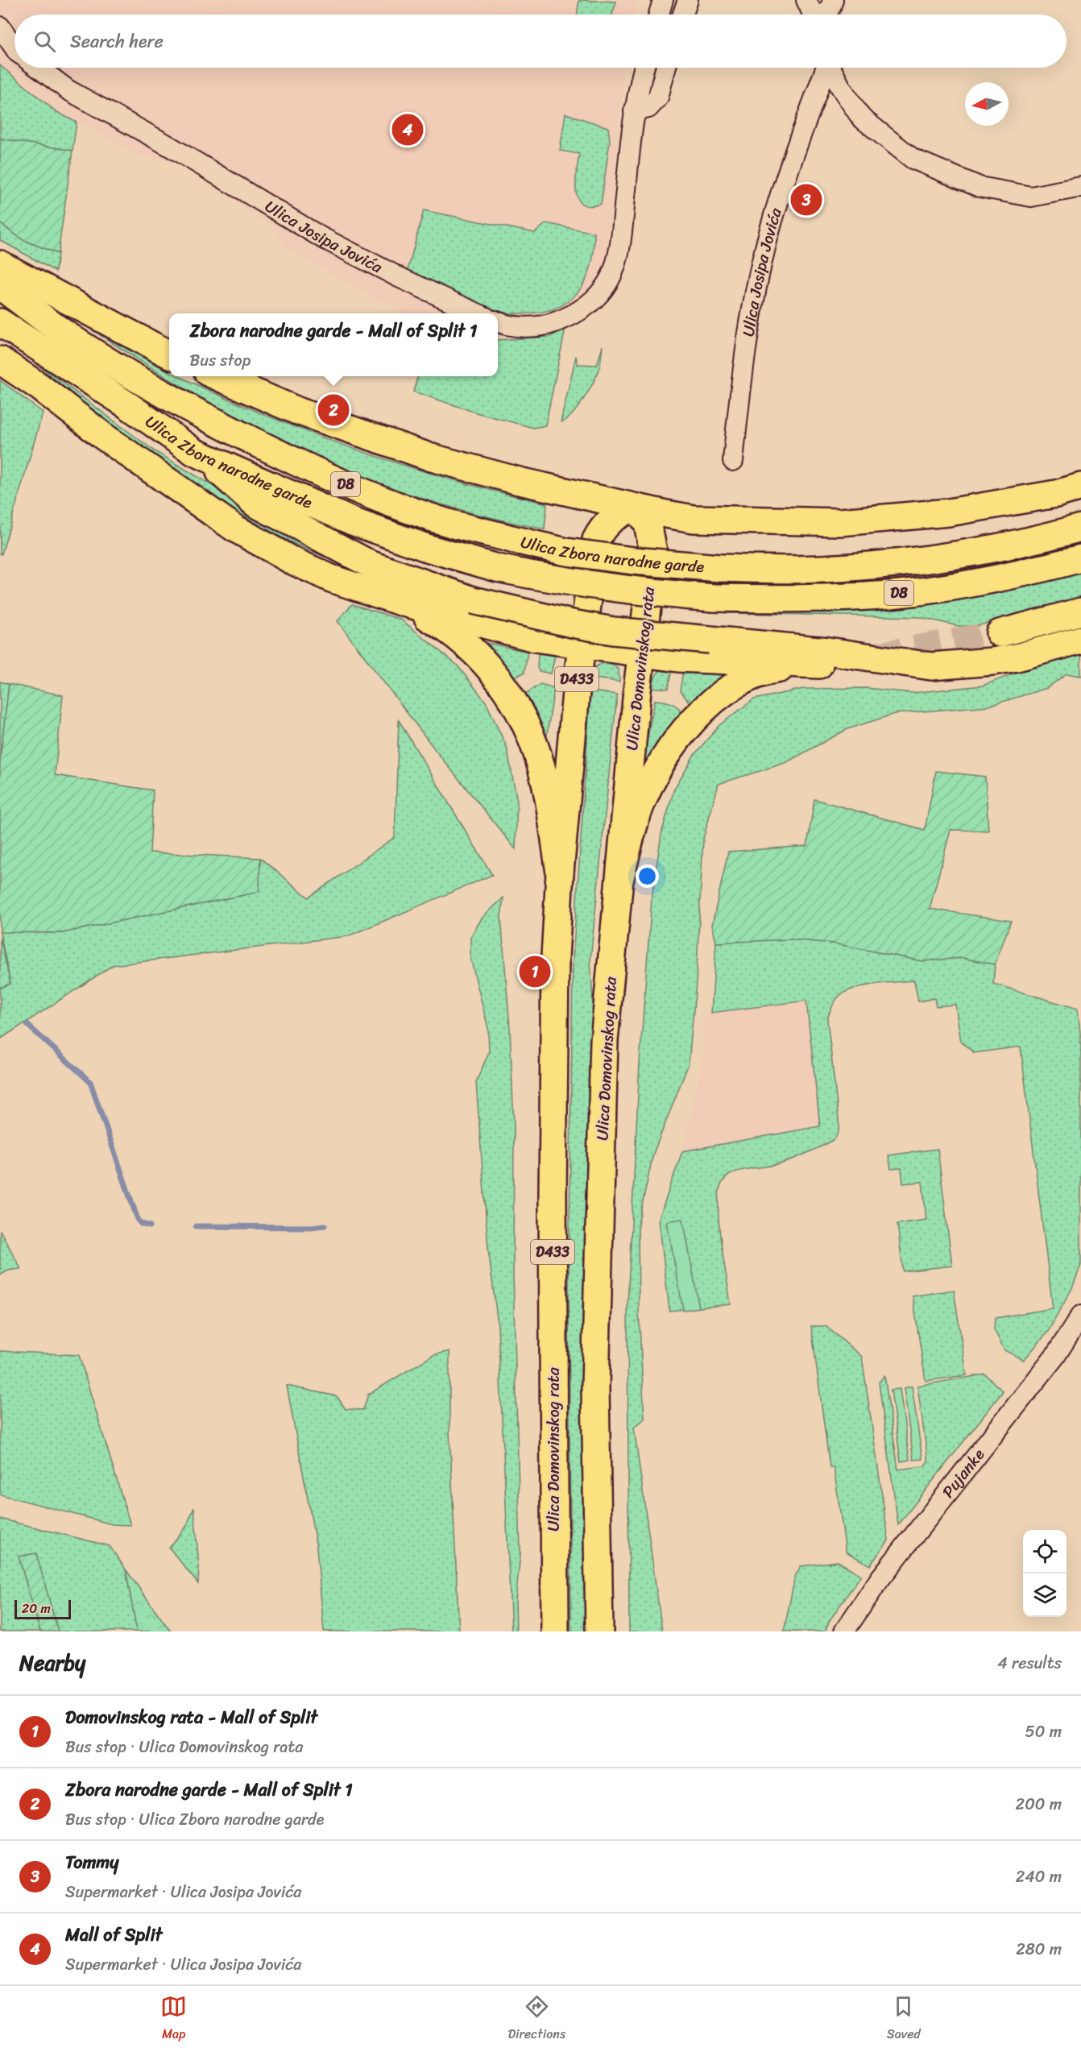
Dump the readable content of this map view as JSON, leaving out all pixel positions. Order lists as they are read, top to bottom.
{
  "streets": {
    "main road": [
      "Ulica Zbora narodne garde",
      "D8",
      "Ulica Domovinskog rata",
      "D433"
    ],
    "street": ["Ulica Josipa Jovića", "Pujanke"]
  },
  "scale_bar": "20 m",
  "north": "left",
  "page": {
    "search": "Search here",
    "pins": [
      "4",
      "3",
      "2",
      "1"
    ],
    "popup": ["Zbora narodne garde - Mall of Split 1", "Bus stop"],
    "scale": "20 m",
    "heading": ["Nearby", "4 results"],
    "list": [
      {
        "mark": "1",
        "name": "Domovinskog rata - Mall of Split",
        "note": "Bus stop · Ulica Domovinskog rata",
        "value": "50 m"
      },
      {
        "mark": "2",
        "name": "Zbora narodne garde - Mall of Split 1",
        "note": "Bus stop · Ulica Zbora narodne garde",
        "value": "200 m"
      },
      {
        "mark": "3",
        "name": "Tommy",
        "note": "Supermarket · Ulica Josipa Jovića",
        "value": "240 m"
      },
      {
        "mark": "4",
        "name": "Mall of Split",
        "note": "Supermarket · Ulica Josipa Jovića",
        "value": "280 m"
      }
    ],
    "nav": ["Map", "Directions", "Saved"]
  }
}
